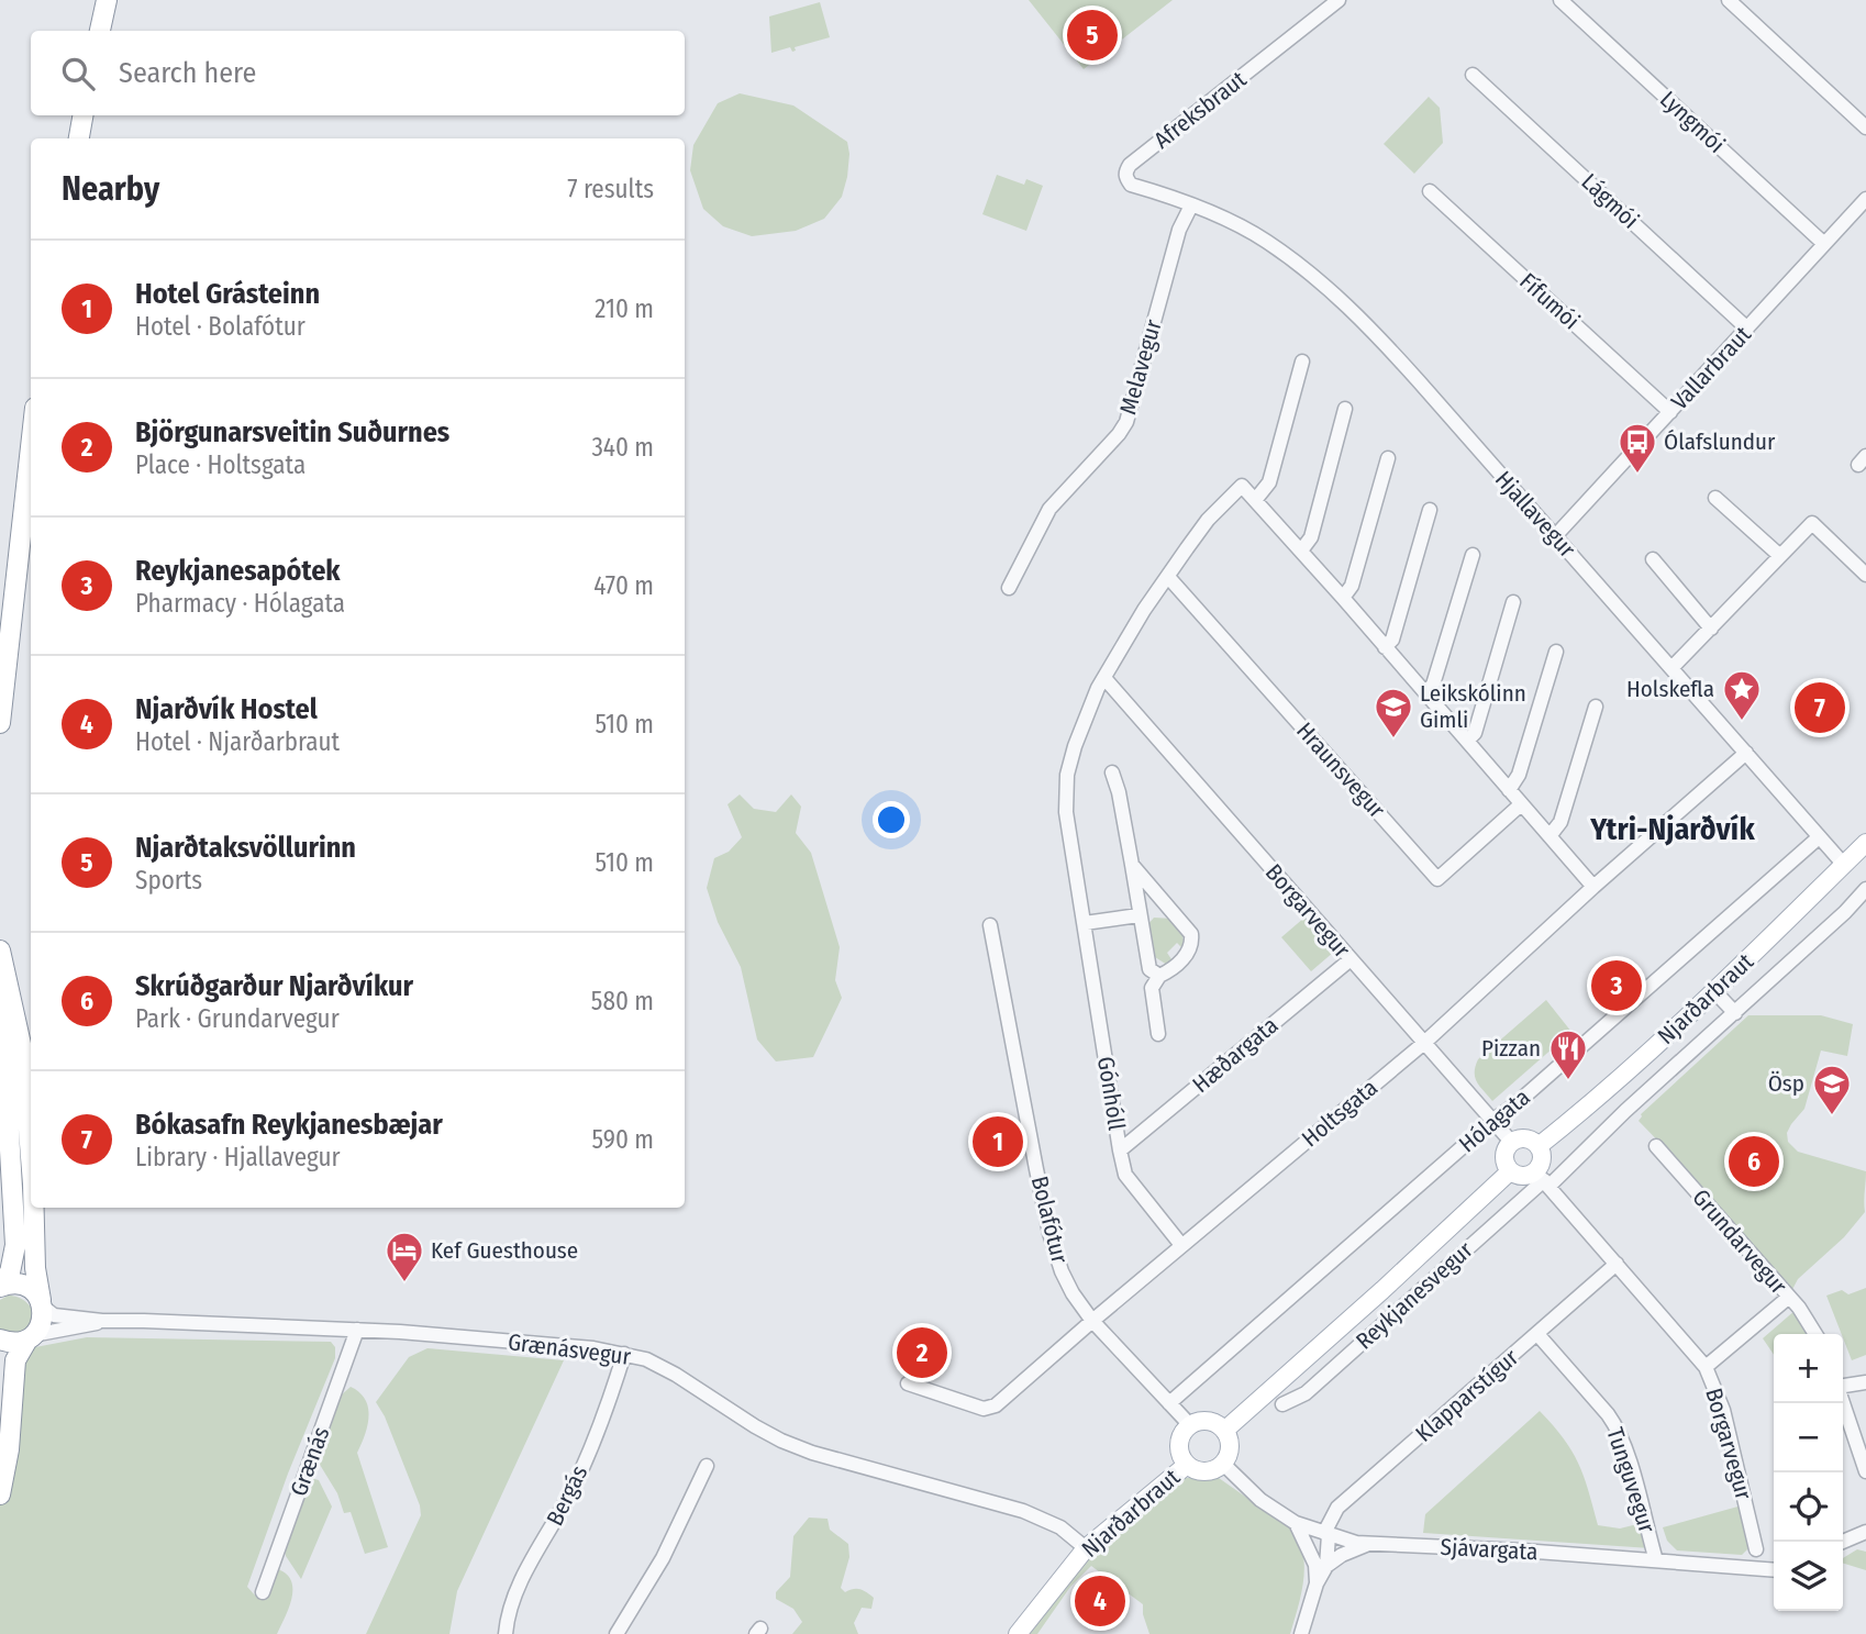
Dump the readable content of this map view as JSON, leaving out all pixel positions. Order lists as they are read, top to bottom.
{
  "streets": {
    "main road": ["Njarðarbraut"],
    "street": [
      "Afreksbraut",
      "Lyngmói",
      "Lágmói",
      "Fífumói",
      "Melavegur",
      "Vallarbraut",
      "Hjallavegur",
      "Hraunsvegur",
      "Borgarvegur",
      "Hæðargata",
      "Gónhóll",
      "Holtsgata",
      "Hólagata",
      "Bolafótur",
      "Grundarvegur",
      "Reykjanesvegur",
      "Grænásvegur",
      "Klapparstígur",
      "Grænás",
      "Tunguvegur",
      "Bergás",
      "Sjávargata"
    ]
  },
  "crossings": [
    ["Afreksbraut", "Melavegur"],
    ["Afreksbraut", "Hjallavegur"],
    ["Lyngmói", "Vallarbraut"],
    ["Lágmói", "Vallarbraut"],
    ["Fífumói", "Vallarbraut"],
    ["Melavegur", "Hjallavegur"],
    ["Vallarbraut", "Hjallavegur"],
    ["Hjallavegur", "Njarðarbraut"],
    ["Hjallavegur", "Holtsgata"],
    ["Hjallavegur", "Hólagata"],
    ["Hraunsvegur", "Gónhóll"],
    ["Borgarvegur", "Hæðargata"],
    ["Borgarvegur", "Gónhóll"],
    ["Borgarvegur", "Holtsgata"],
    ["Borgarvegur", "Hólagata"],
    ["Borgarvegur", "Reykjanesvegur"],
    ["Borgarvegur", "Klapparstígur"],
    ["Njarðarbraut", "Bolafótur"],
    ["Njarðarbraut", "Grænásvegur"],
    ["Njarðarbraut", "Sjávargata"],
    ["Hæðargata", "Gónhóll"],
    ["Gónhóll", "Holtsgata"],
    ["Holtsgata", "Bolafótur"],
    ["Hólagata", "Bolafótur"],
    ["Bolafótur", "Sjávargata"],
    ["Grænásvegur", "Grænás"],
    ["Grænásvegur", "Bergás"],
    ["Klapparstígur", "Tunguvegur"],
    ["Klapparstígur", "Sjávargata"],
    ["Tunguvegur", "Sjávargata"]
  ],
  "districts": ["Ytri-Njarðvík"],
  "places": {
    "bus stop": ["Ólafslundur"],
    "place": ["Holskefla"],
    "school or university": ["Leikskólinn Gimli", "Ösp"],
    "restaurant": ["Pizzan"],
    "hotel": ["Kef Guesthouse"]
  },
  "page": {
    "pins": [
      "5",
      "7",
      "3",
      "1",
      "6",
      "2",
      "4"
    ],
    "search": "Search here",
    "heading": ["Nearby", "7 results"],
    "list": [
      {
        "mark": "1",
        "name": "Hotel Grásteinn",
        "note": "Hotel · Bolafótur",
        "value": "210 m"
      },
      {
        "mark": "2",
        "name": "Björgunarsveitin Suðurnes",
        "note": "Place · Holtsgata",
        "value": "340 m"
      },
      {
        "mark": "3",
        "name": "Reykjanesapótek",
        "note": "Pharmacy · Hólagata",
        "value": "470 m"
      },
      {
        "mark": "4",
        "name": "Njarðvík Hostel",
        "note": "Hotel · Njarðarbraut",
        "value": "510 m"
      },
      {
        "mark": "5",
        "name": "Njarðtaksvöllurinn",
        "note": "Sports",
        "value": "510 m"
      },
      {
        "mark": "6",
        "name": "Skrúðgarður Njarðvíkur",
        "note": "Park · Grundarvegur",
        "value": "580 m"
      },
      {
        "mark": "7",
        "name": "Bókasafn Reykjanesbæjar",
        "note": "Library · Hjallavegur",
        "value": "590 m"
      }
    ],
    "map_buttons": ["+", "−"]
  }
}
